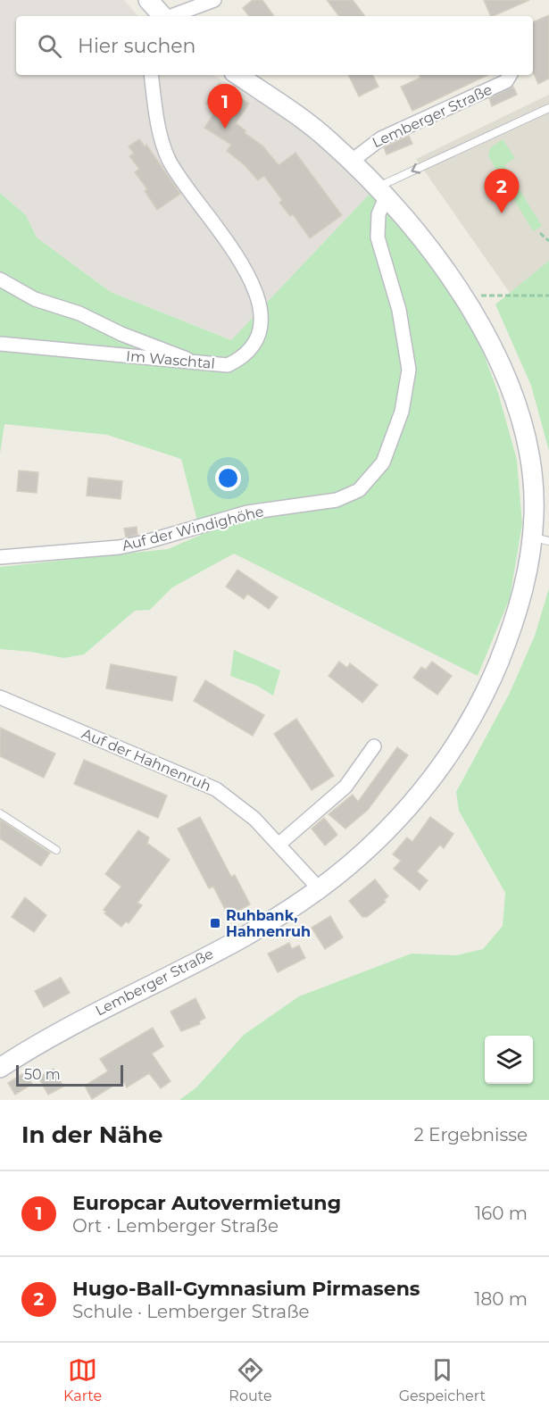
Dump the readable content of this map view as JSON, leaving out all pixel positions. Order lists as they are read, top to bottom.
{
  "streets": {
    "main road": ["Lemberger Straße"],
    "street": ["Im Waschtal", "Auf der Windighöhe", "Auf der Hahnenruh"]
  },
  "crossings": [
    ["Lemberger Straße", "Auf der Windighöhe"],
    ["Lemberger Straße", "Auf der Hahnenruh"]
  ],
  "places": {
    "transit": ["Ruhbank, Hahnenruh"]
  },
  "scale_bar": "50 m",
  "page": {
    "search": "Hier suchen",
    "pins": ["1", "2"],
    "scale": "50 m",
    "heading": ["In der Nähe", "2 Ergebnisse"],
    "list": [
      {
        "mark": "1",
        "name": "Europcar Autovermietung",
        "note": "Ort · Lemberger Straße",
        "value": "160 m"
      },
      {
        "mark": "2",
        "name": "Hugo-Ball-Gymnasium Pirmasens",
        "note": "Schule · Lemberger Straße",
        "value": "180 m"
      }
    ],
    "nav": ["Karte", "Route", "Gespeichert"]
  }
}
